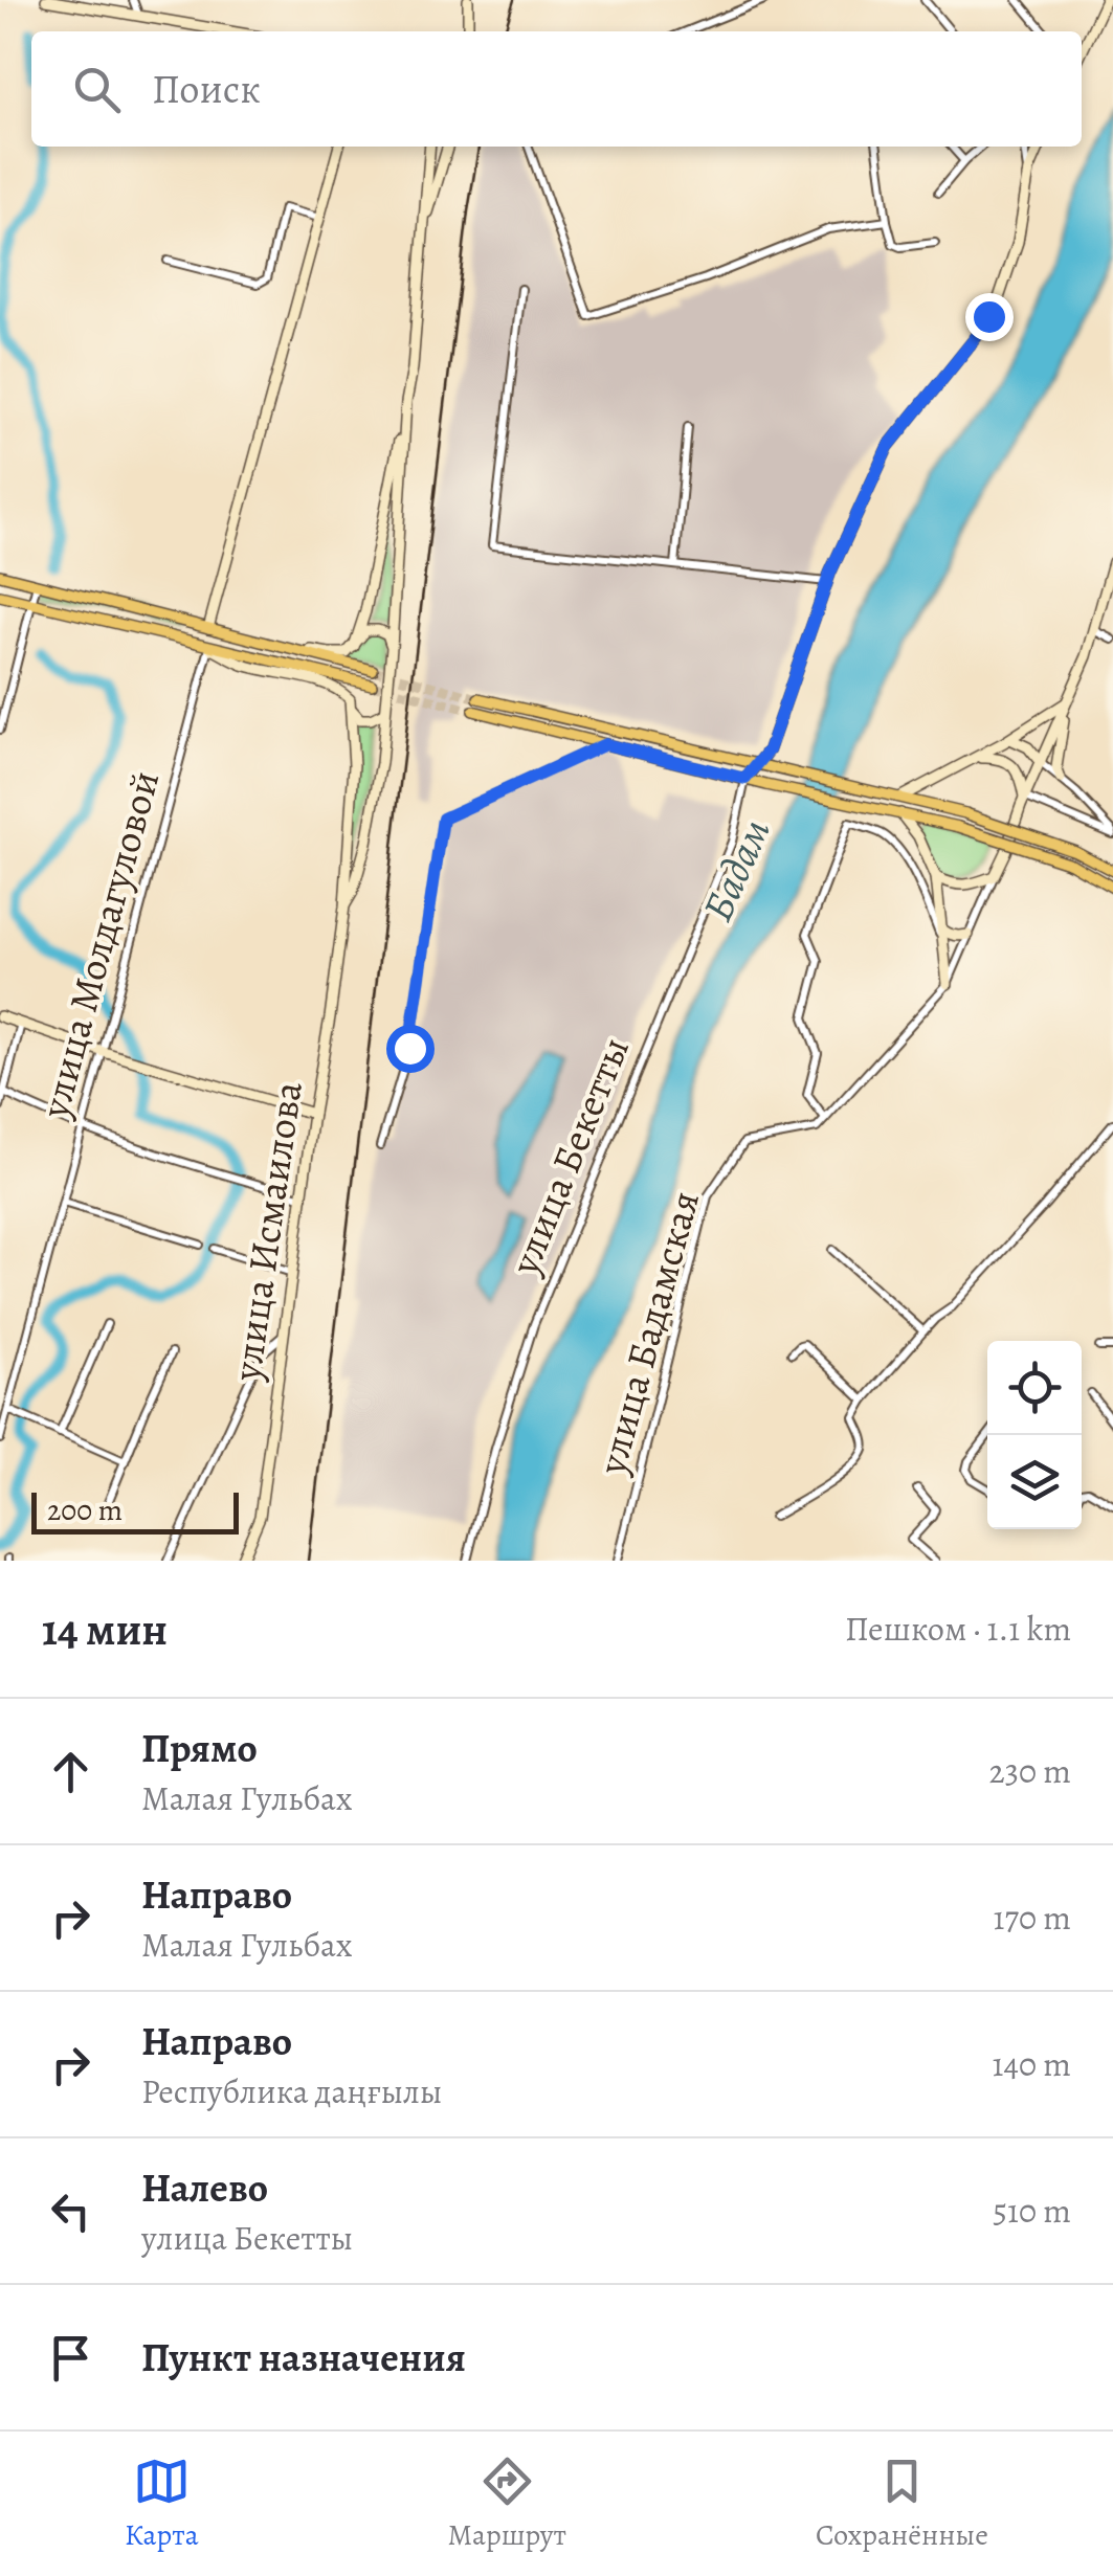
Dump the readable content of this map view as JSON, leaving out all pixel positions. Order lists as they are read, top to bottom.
{
  "streets": {
    "main road": ["улица Исмаилова"],
    "street": ["улица Молдагуловой", "улица Бекетты", "улица Бадамская"]
  },
  "water": ["Бадам"],
  "scale_bar": "200 m",
  "page": {
    "search": "Поиск",
    "scale": "200 m",
    "heading": ["14 мин", "Пешком · 1.1 km"],
    "list": [
      ["Прямо", "Малая Гульбах", "230 m"],
      ["Направо", "Малая Гульбах", "170 m"],
      ["Направо", "Республика даңғылы", "140 m"],
      ["Налево", "улица Бекетты", "510 m"],
      "Пункт назначения"
    ],
    "nav": ["Карта", "Маршрут", "Сохранённые"]
  }
}
